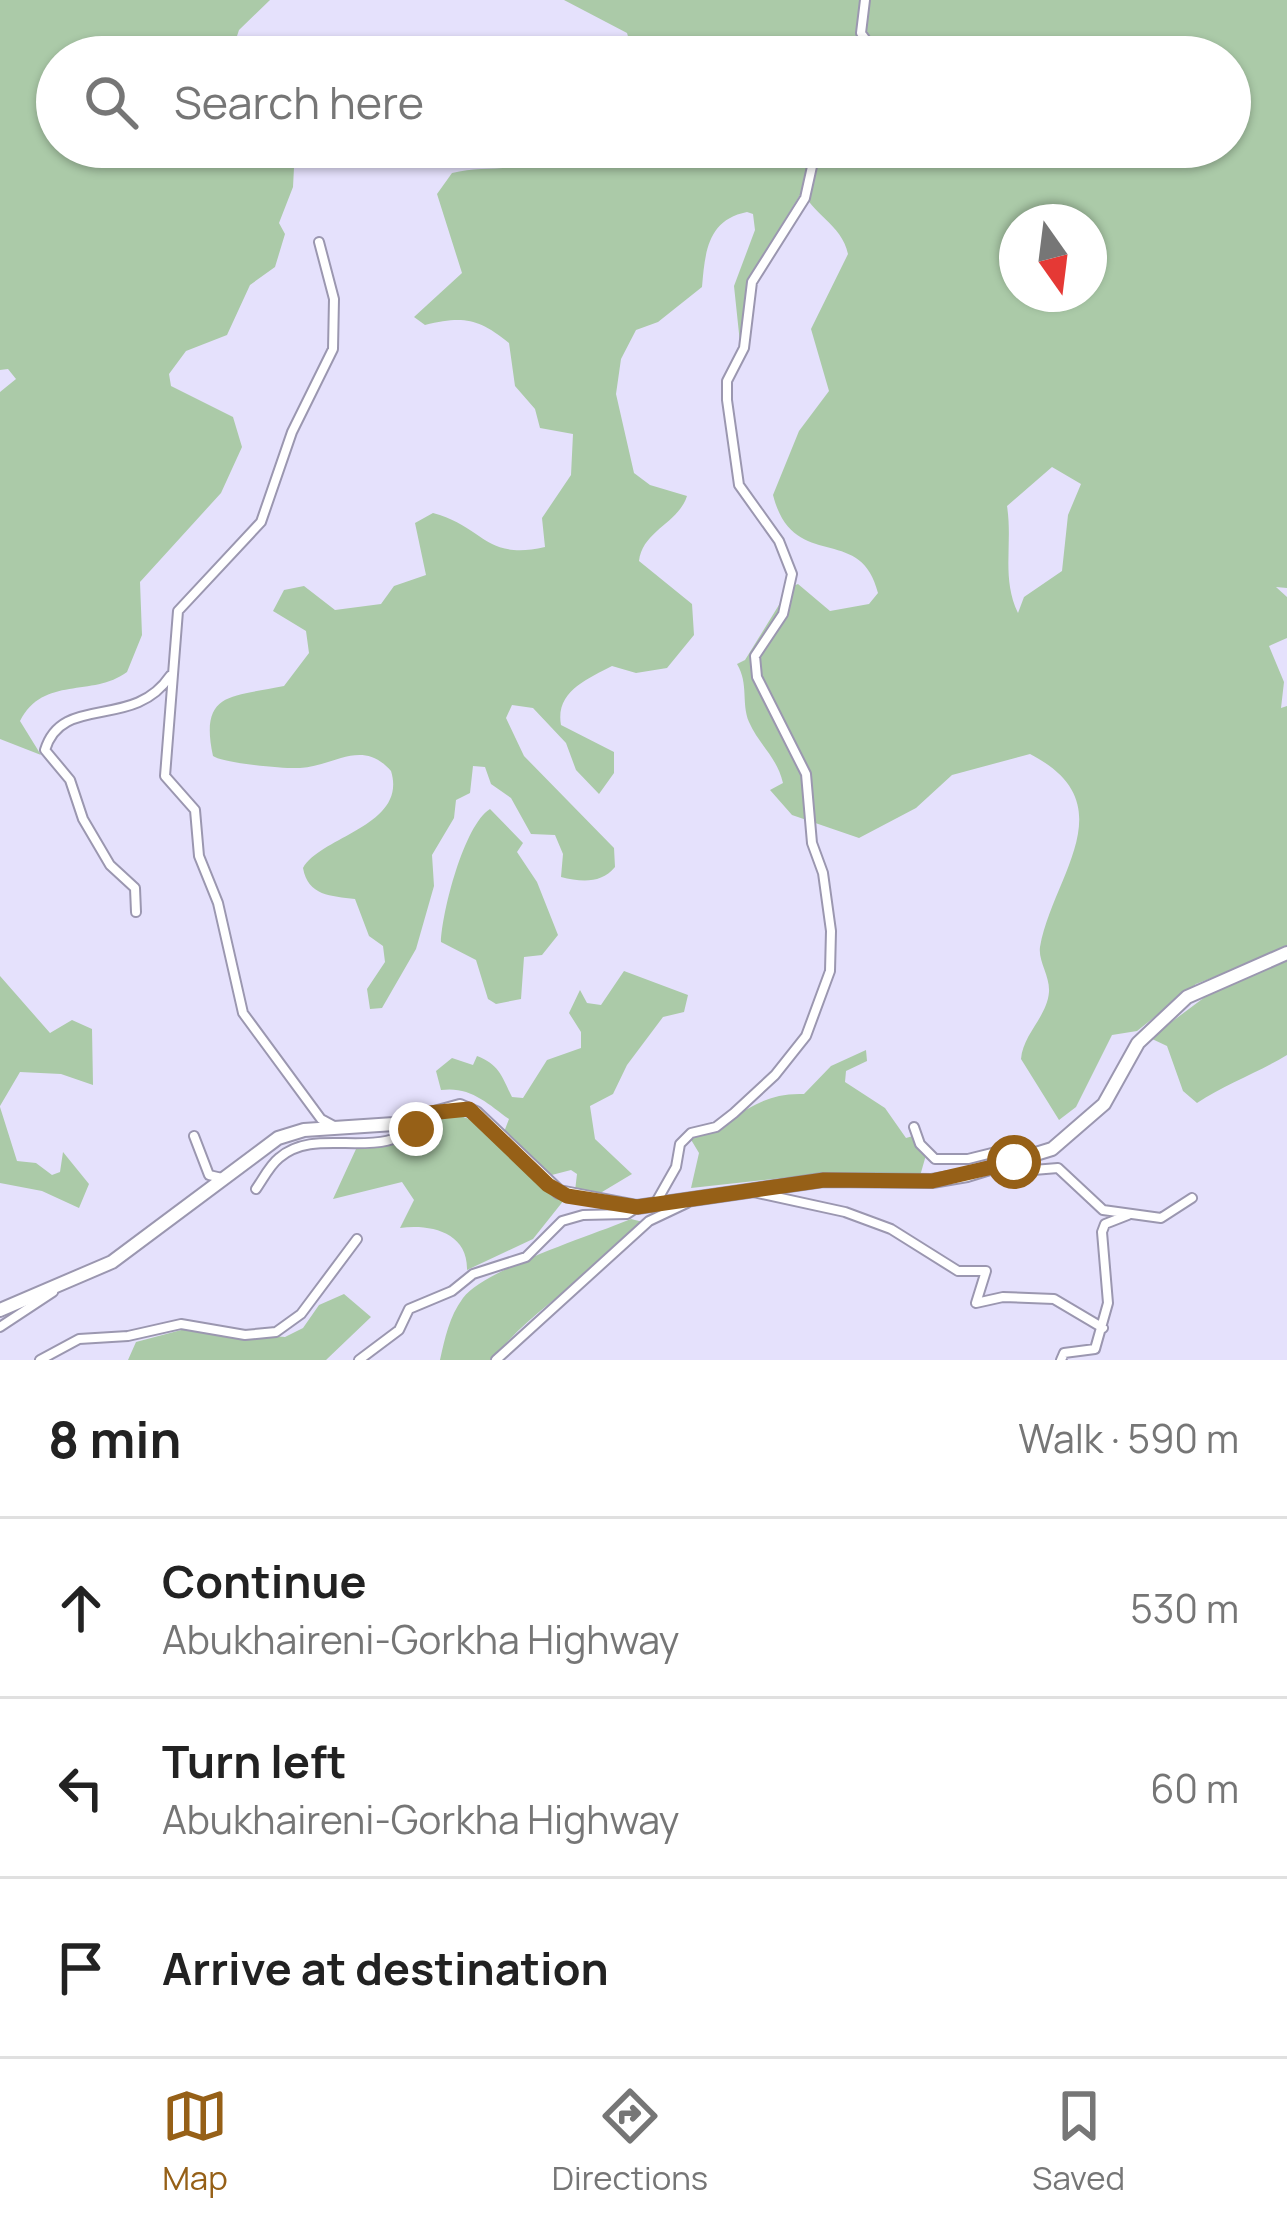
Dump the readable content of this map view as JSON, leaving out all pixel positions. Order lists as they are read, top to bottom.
{
  "north": "bottom",
  "page": {
    "search": "Search here",
    "heading": ["8 min", "Walk · 590 m"],
    "list": [
      ["Continue", "Abukhaireni-Gorkha Highway", "530 m"],
      ["Turn left", "Abukhaireni-Gorkha Highway", "60 m"],
      "Arrive at destination"
    ],
    "nav": ["Map", "Directions", "Saved"]
  }
}
